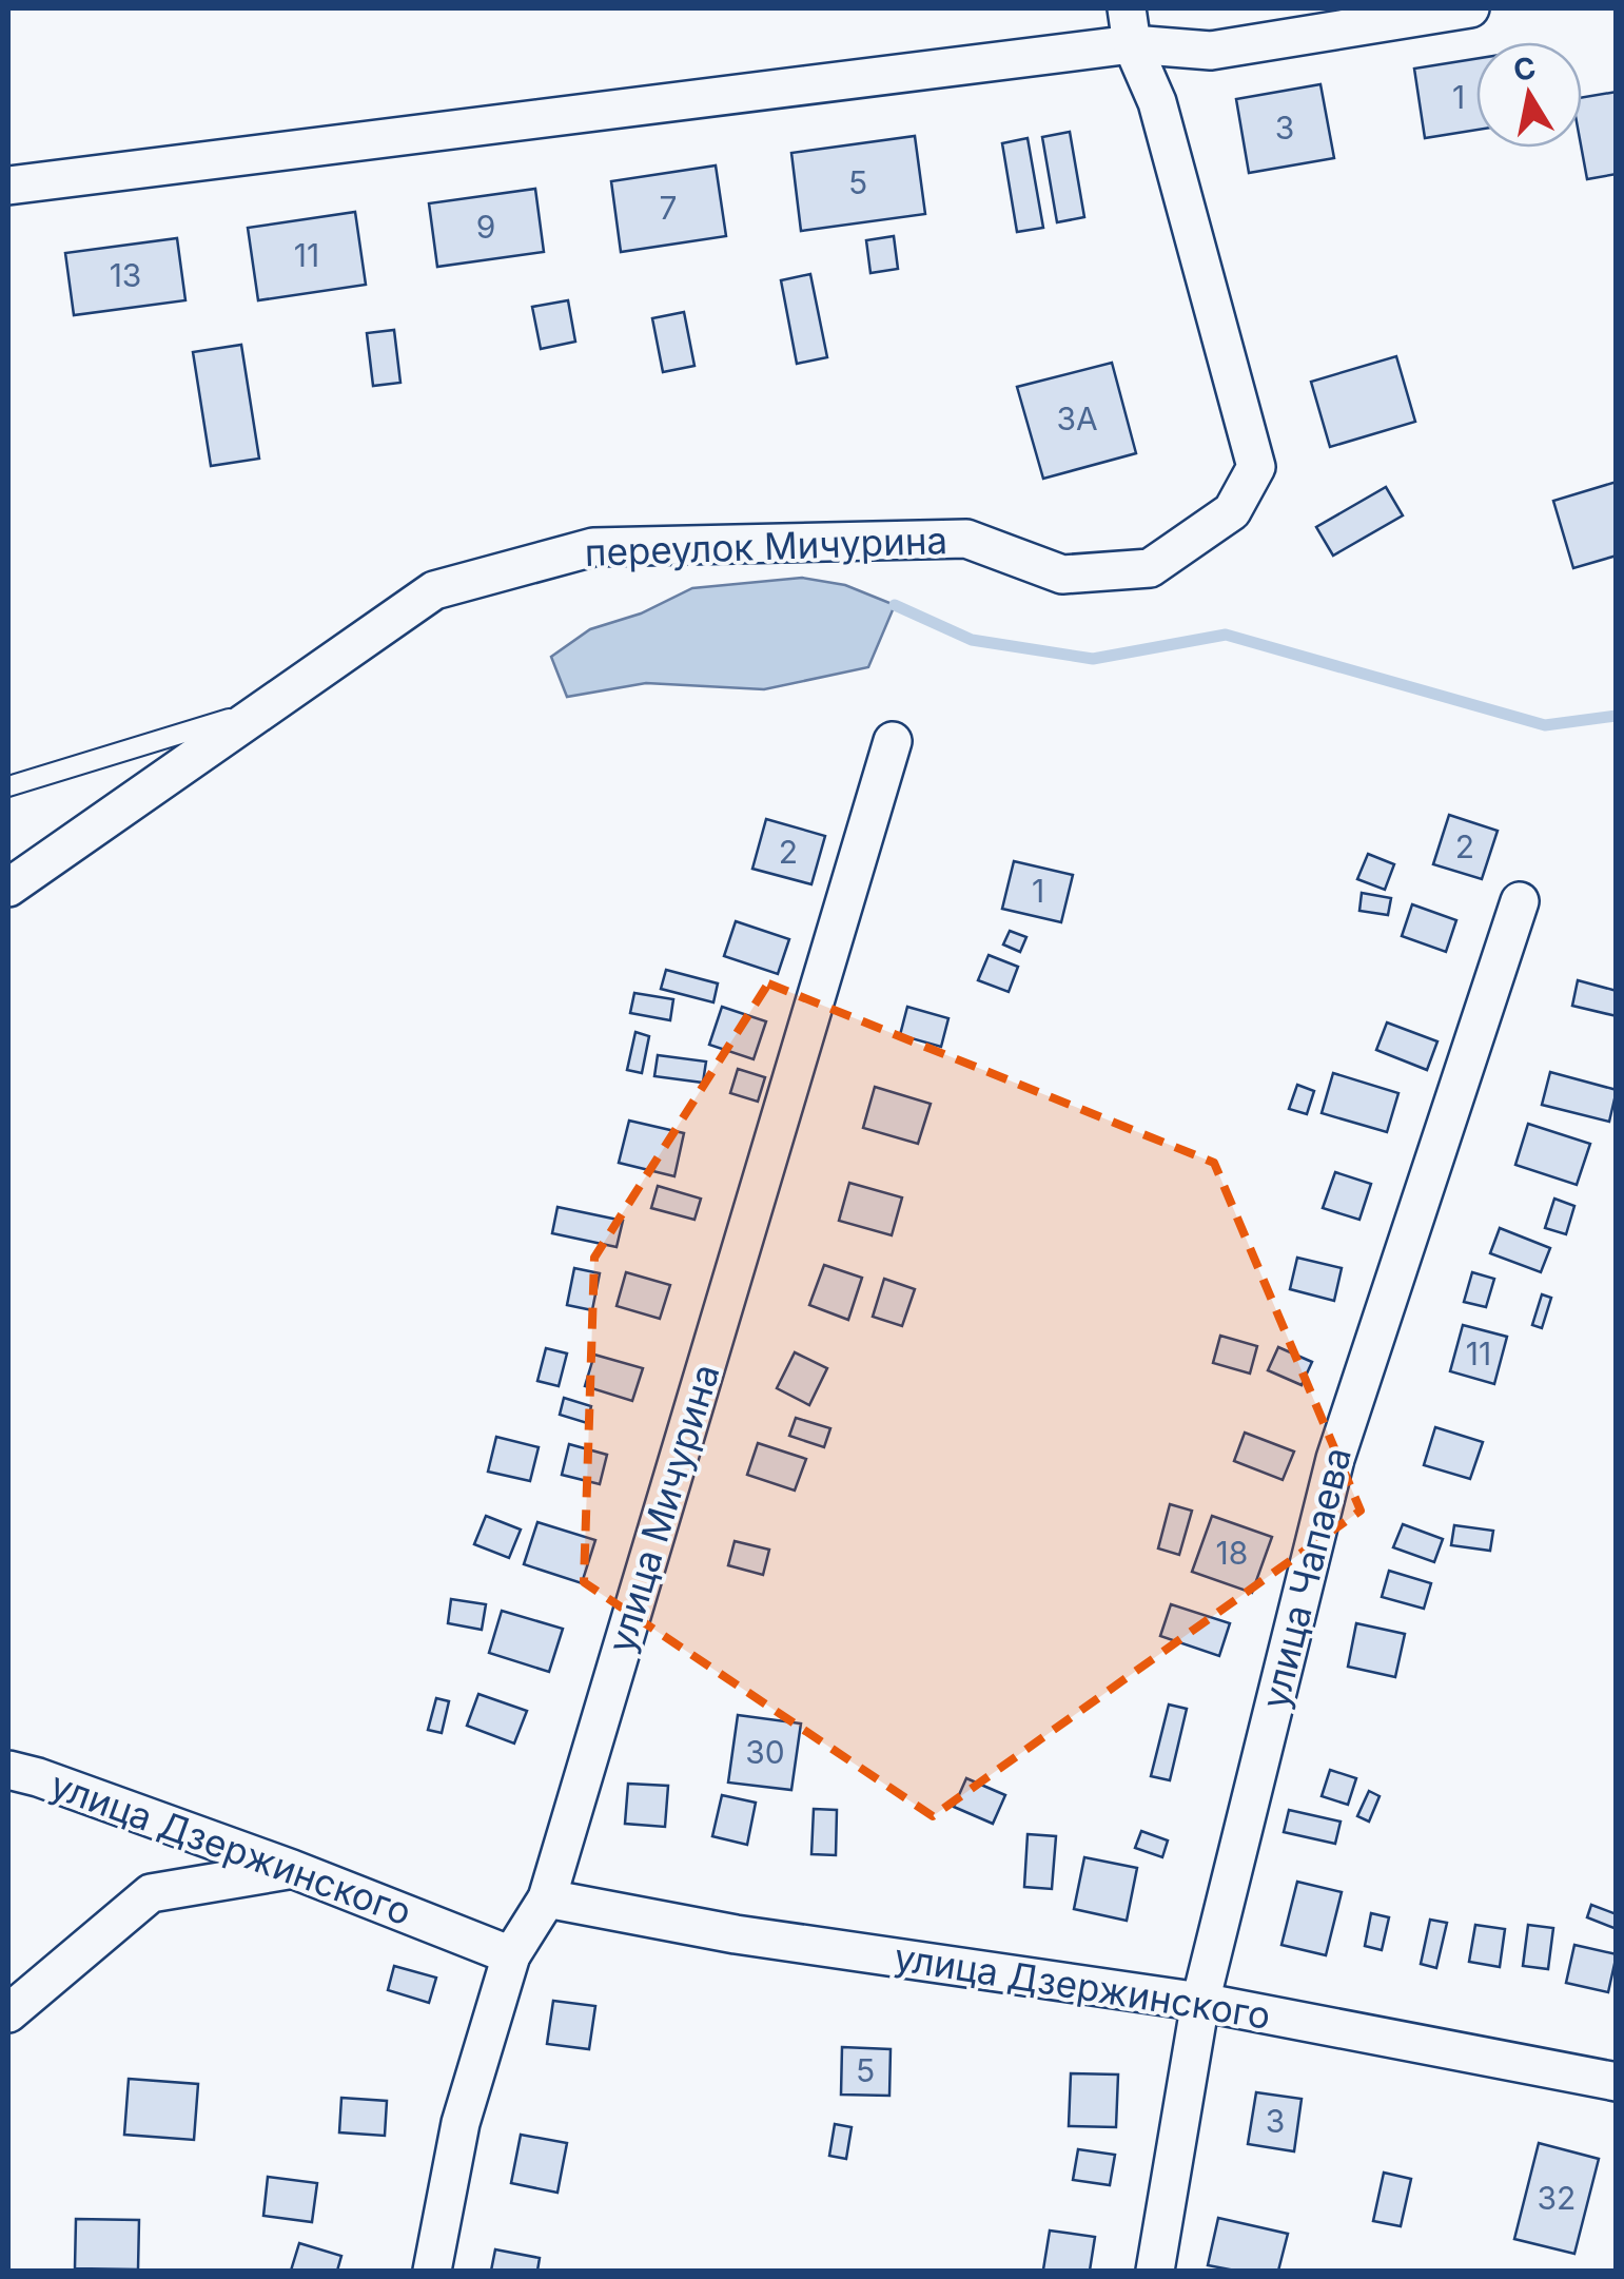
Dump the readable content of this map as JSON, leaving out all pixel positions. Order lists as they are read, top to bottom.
{
  "streets": {
    "street": [
      "переулок Мичурина",
      "улица Мичурина",
      "улица Чапаева",
      "улица Дзержинского"
    ]
  },
  "crossings": [
    ["улица Мичурина", "улица Дзержинского"],
    ["улица Чапаева", "улица Дзержинского"]
  ],
  "house_numbers": [
    "1",
    "3",
    "5",
    "7",
    "9",
    "11",
    "13",
    "3А",
    "2",
    "2",
    "1",
    "11",
    "18",
    "30",
    "5",
    "3",
    "32"
  ],
  "north": "top"
}
